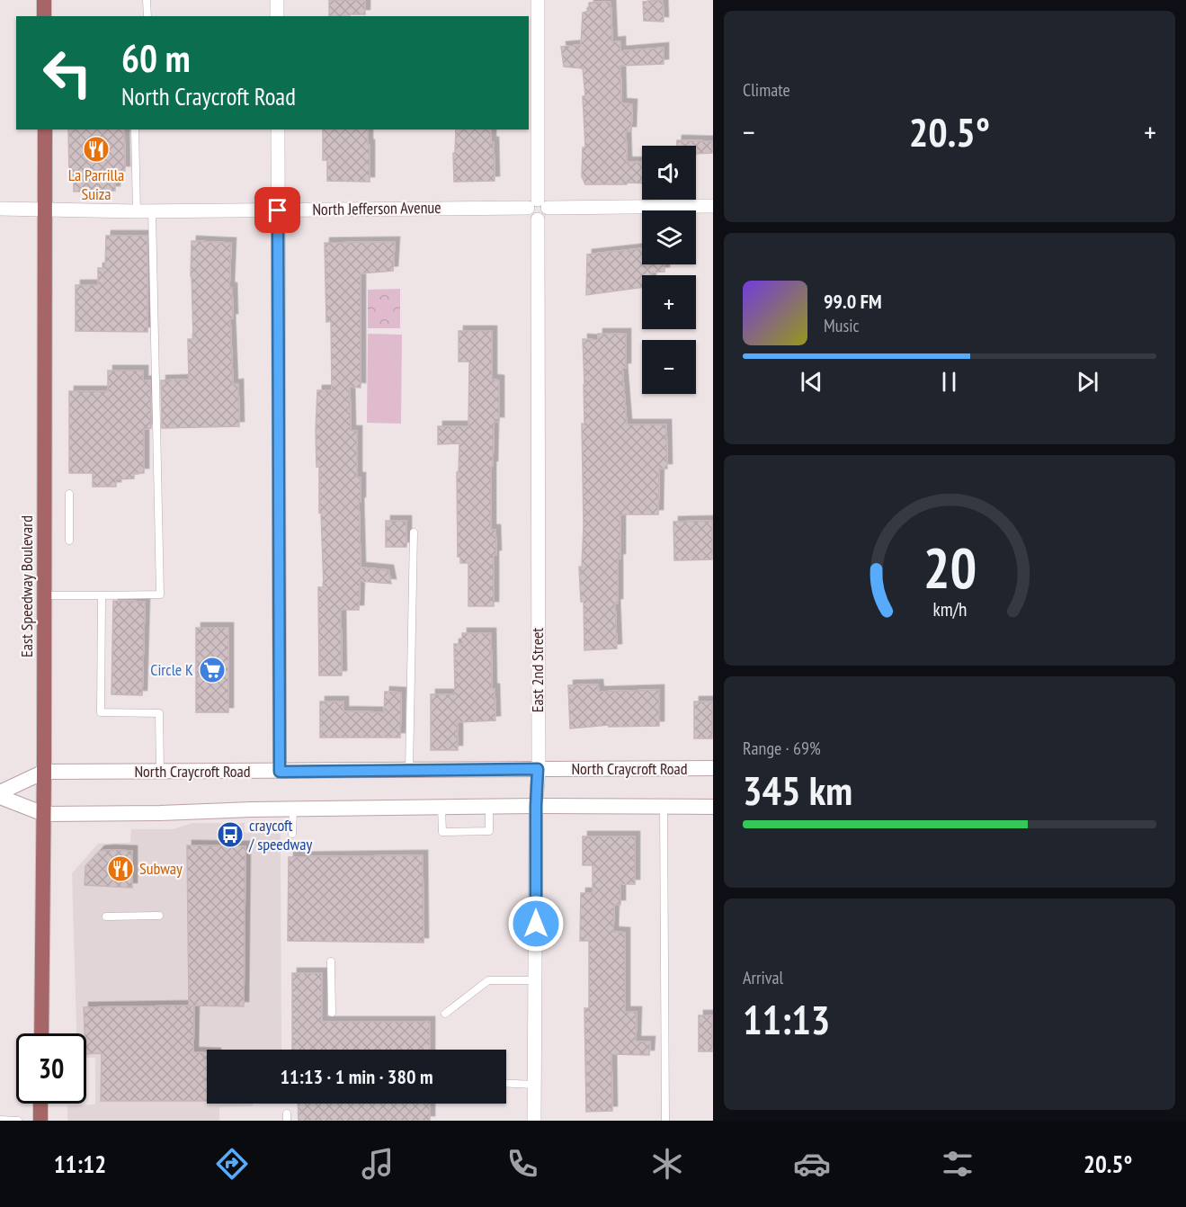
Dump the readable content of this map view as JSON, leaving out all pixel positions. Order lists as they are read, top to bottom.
{
  "streets": {
    "main road": ["East Speedway Boulevard", "North Craycroft Road"],
    "street": ["North Jefferson Avenue", "East 2nd Street"]
  },
  "crossings": [
    ["North Jefferson Avenue", "East Speedway Boulevard"],
    ["North Jefferson Avenue", "East 2nd Street"],
    ["East Speedway Boulevard", "North Craycroft Road"],
    ["East 2nd Street", "North Craycroft Road"]
  ],
  "places": {
    "restaurant": ["La Parrilla Suiza", "Subway"],
    "supermarket": ["Circle K"],
    "bus stop": ["craycoft / speedway"]
  },
  "page": {
    "tile": [
      "Climate",
      ["Range · 69%", "345 km"],
      ["Arrival", "11:13"]
    ],
    "turn": ["60 m", "North Craycroft Road"],
    "heat": ["−", "20.5°", "+"],
    "map_buttons": ["+", "−"],
    "song": ["99.0 FM", "Music"],
    "limit": "30",
    "trip": "11:13 · 1 min · 380 m",
    "tabs": ["11:12", "20.5°"],
    "gauge": ["20", "km/h"]
  }
}
